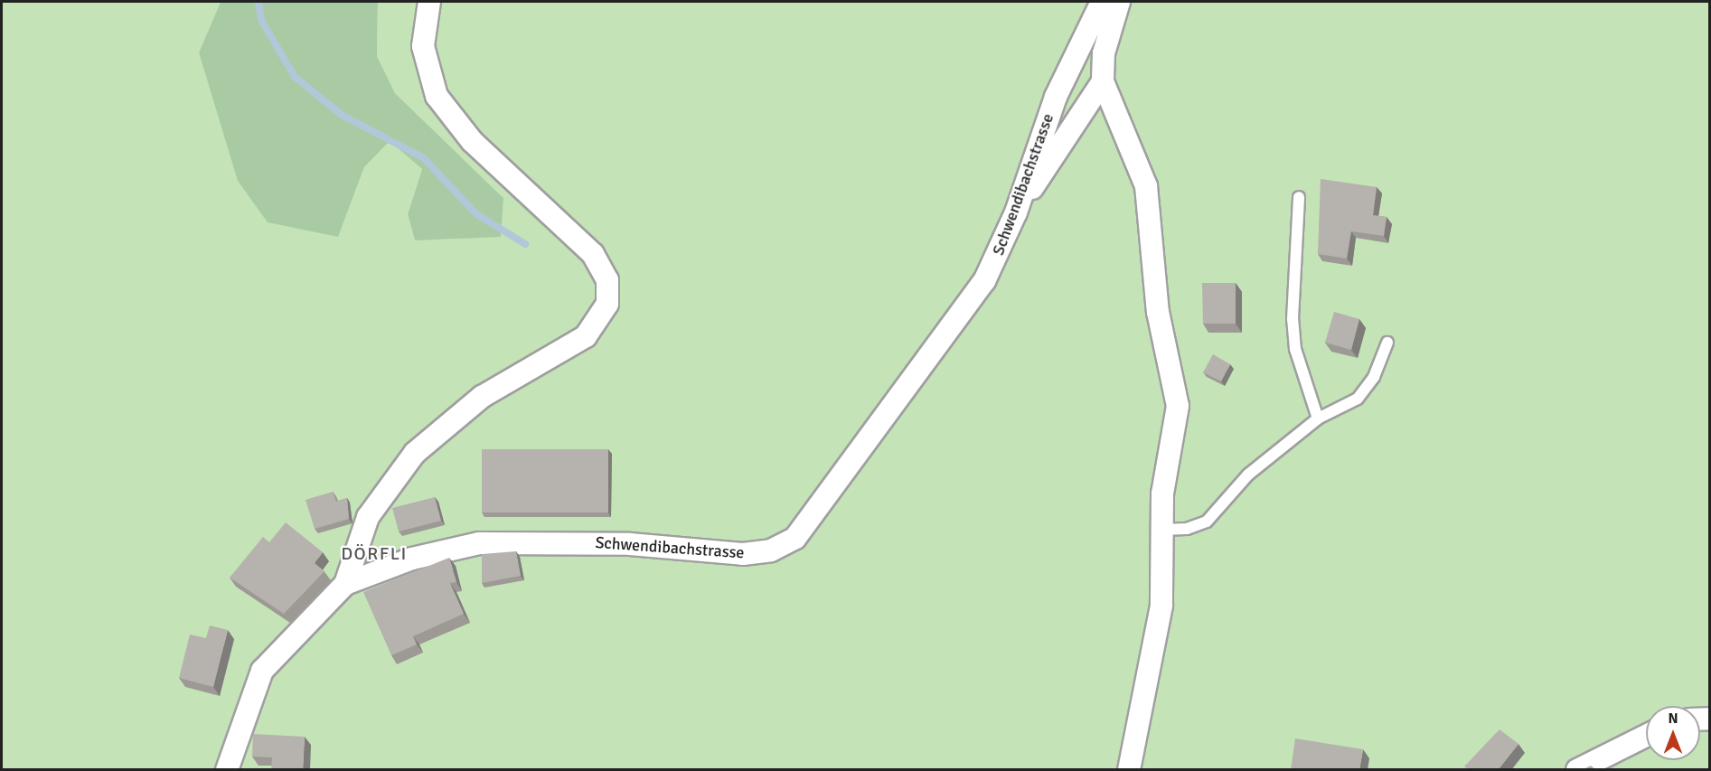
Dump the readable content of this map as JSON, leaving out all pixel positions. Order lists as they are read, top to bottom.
{
  "streets": {
    "street": ["Schwendibachstrasse"]
  },
  "districts": ["DÖRFLI"],
  "north": "top"
}
